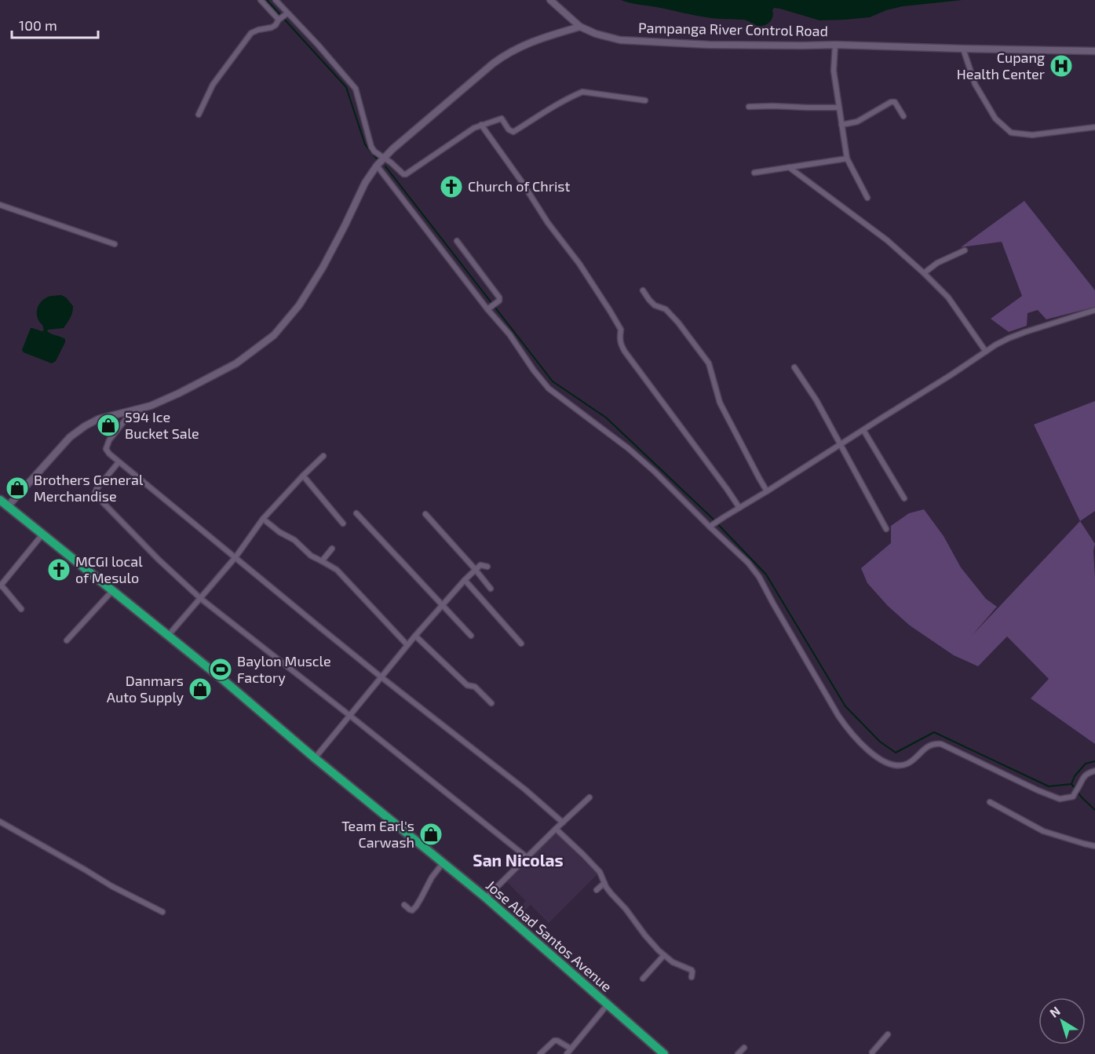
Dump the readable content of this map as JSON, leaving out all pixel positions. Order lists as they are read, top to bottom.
{
  "streets": {
    "highway": ["Jose Abad Santos Avenue"],
    "main road": ["Pampanga River Control Road"]
  },
  "districts": ["San Nicolas"],
  "places": {
    "hospital": ["Cupang Health Center"],
    "church": ["Church of Christ", "MCGI local of Mesulo"],
    "shop": [
      "594 Ice Bucket Sale",
      "Brothers General Merchandise",
      "Danmars Auto Supply",
      "Team Earl's Carwash"
    ],
    "sports": ["Baylon Muscle Factory"]
  },
  "scale_bar": "100 m",
  "north": "top left"
}
